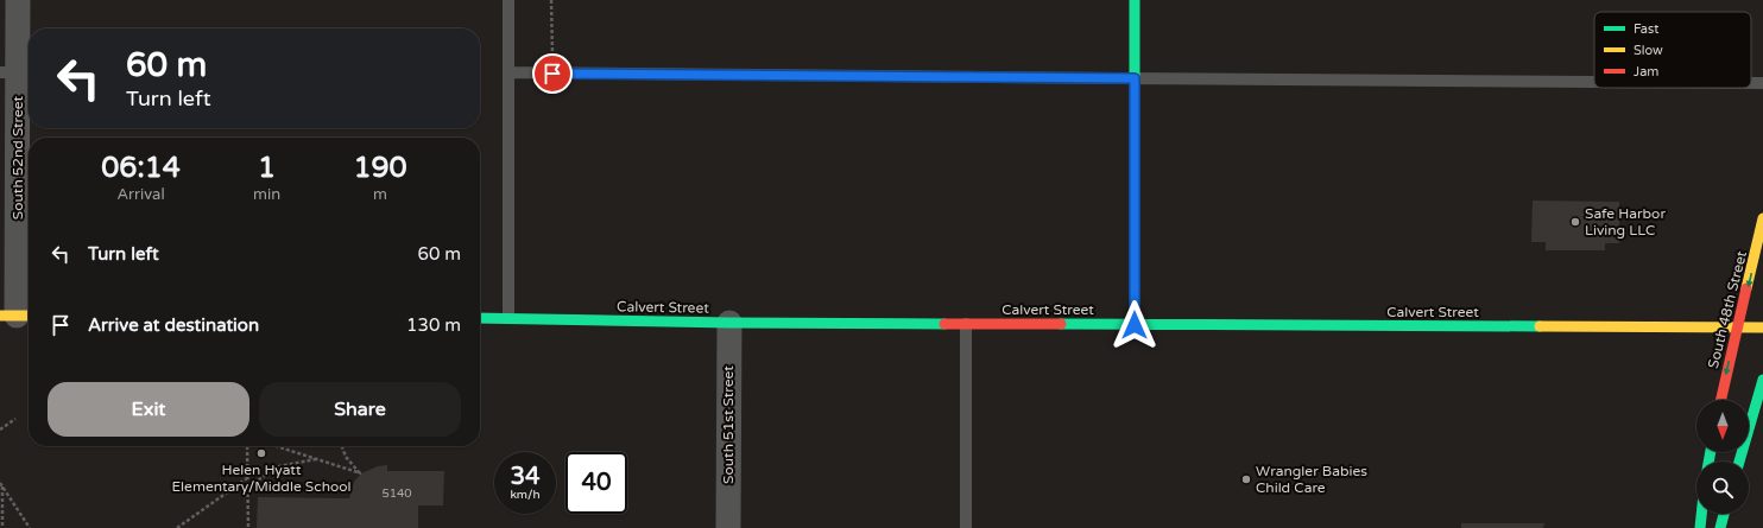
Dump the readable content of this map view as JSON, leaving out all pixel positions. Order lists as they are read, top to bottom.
{
  "streets": {
    "street": [
      "South 52nd Street",
      "Calvert Street",
      "South 48th Street",
      "South 51st Street"
    ]
  },
  "crossings": [
    ["Calvert Street", "South 48th Street"],
    ["Calvert Street", "South 51st Street"]
  ],
  "one_way": ["South 48th Street"],
  "places": ["Safe Harbor Living LLC", "Helen Hyatt Elementary/Middle School", "Wrangler Babies Child Care"],
  "house_numbers": ["5140"],
  "legend": ["Fast", "Slow", "Jam"],
  "north": "bottom",
  "page": {
    "turn": ["60 m", "Turn left"],
    "eta": [
      "06:14",
      "Arrival",
      "1",
      "min",
      "190",
      "m"
    ],
    "list": [
      {
        "name": "Turn left",
        "value": "60 m"
      },
      {
        "name": "Arrive at destination",
        "value": "130 m"
      }
    ],
    "buttons": ["Exit", "Share"],
    "speed": "34 km/h",
    "limit": "40"
  }
}
